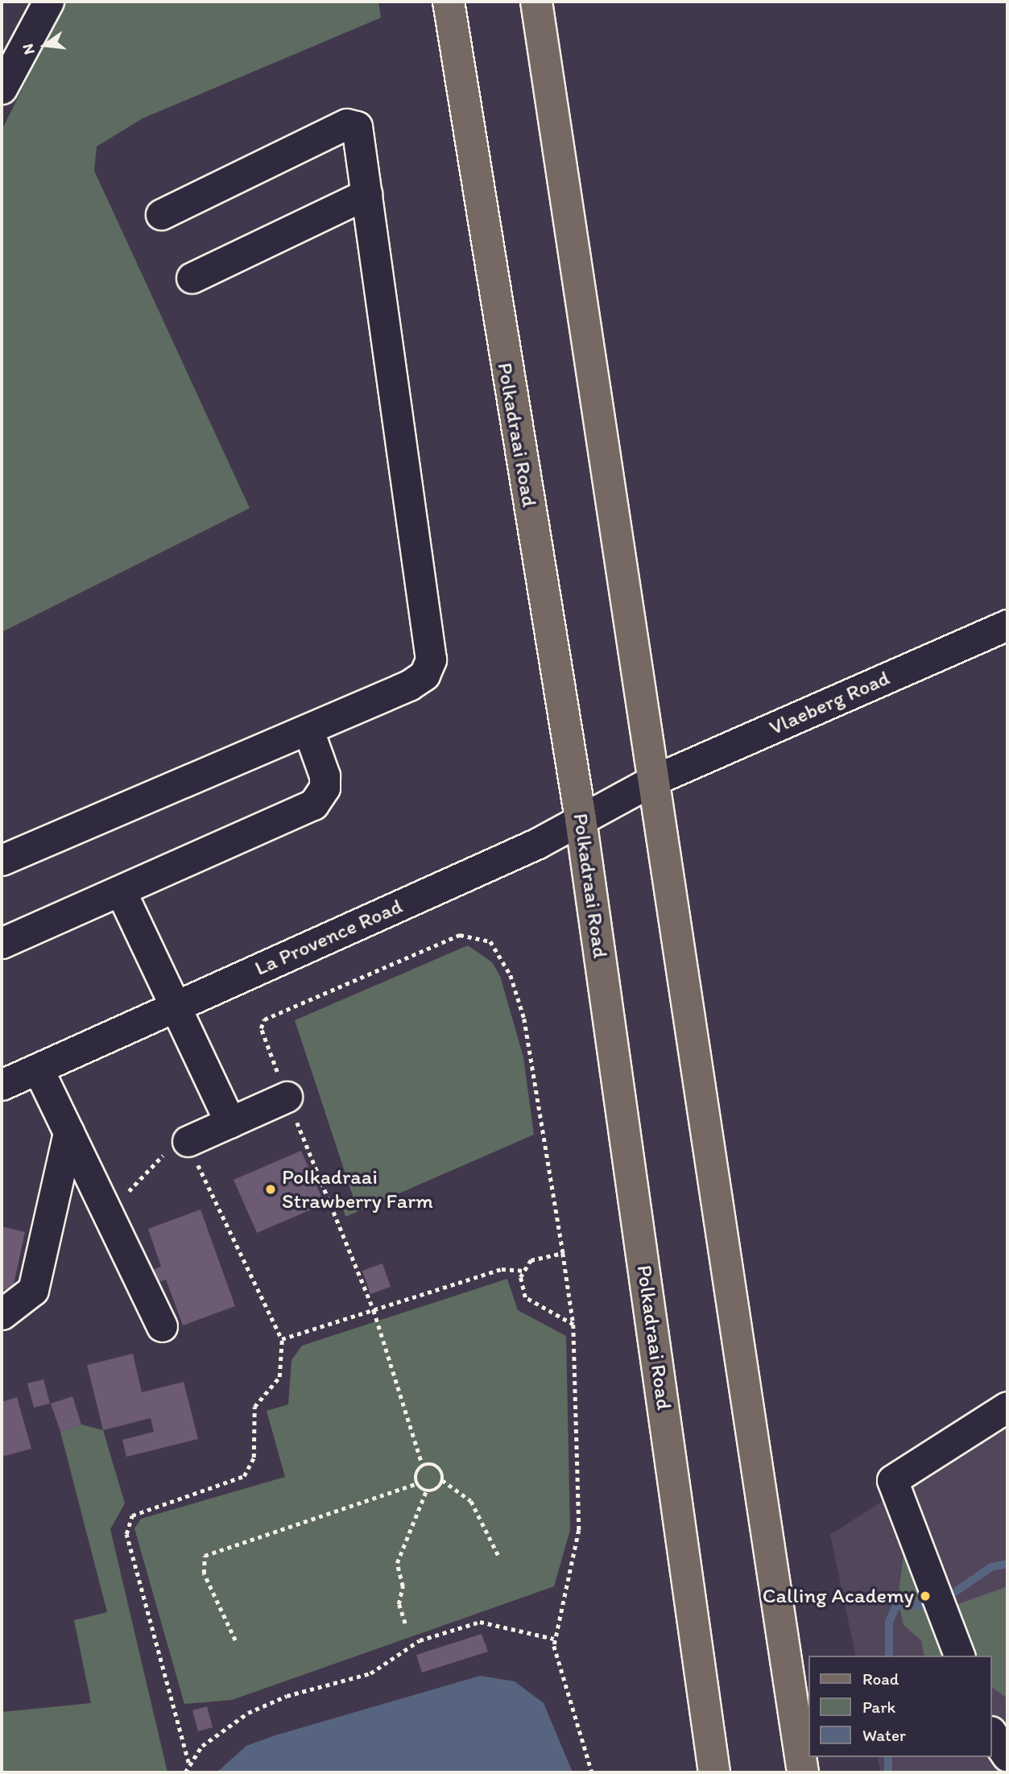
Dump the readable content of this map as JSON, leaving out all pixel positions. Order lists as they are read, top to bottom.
{
  "streets": {
    "main road": ["Polkadraai Road"],
    "street": ["Vlaeberg Road", "La Provence Road"]
  },
  "crossings": [
    ["Polkadraai Road", "La Provence Road"],
    ["Vlaeberg Road", "La Provence Road"]
  ],
  "places": ["Polkadraai Strawberry Farm", "Calling Academy"],
  "legend": ["Road", "Park", "Water"],
  "north": "left"
}
